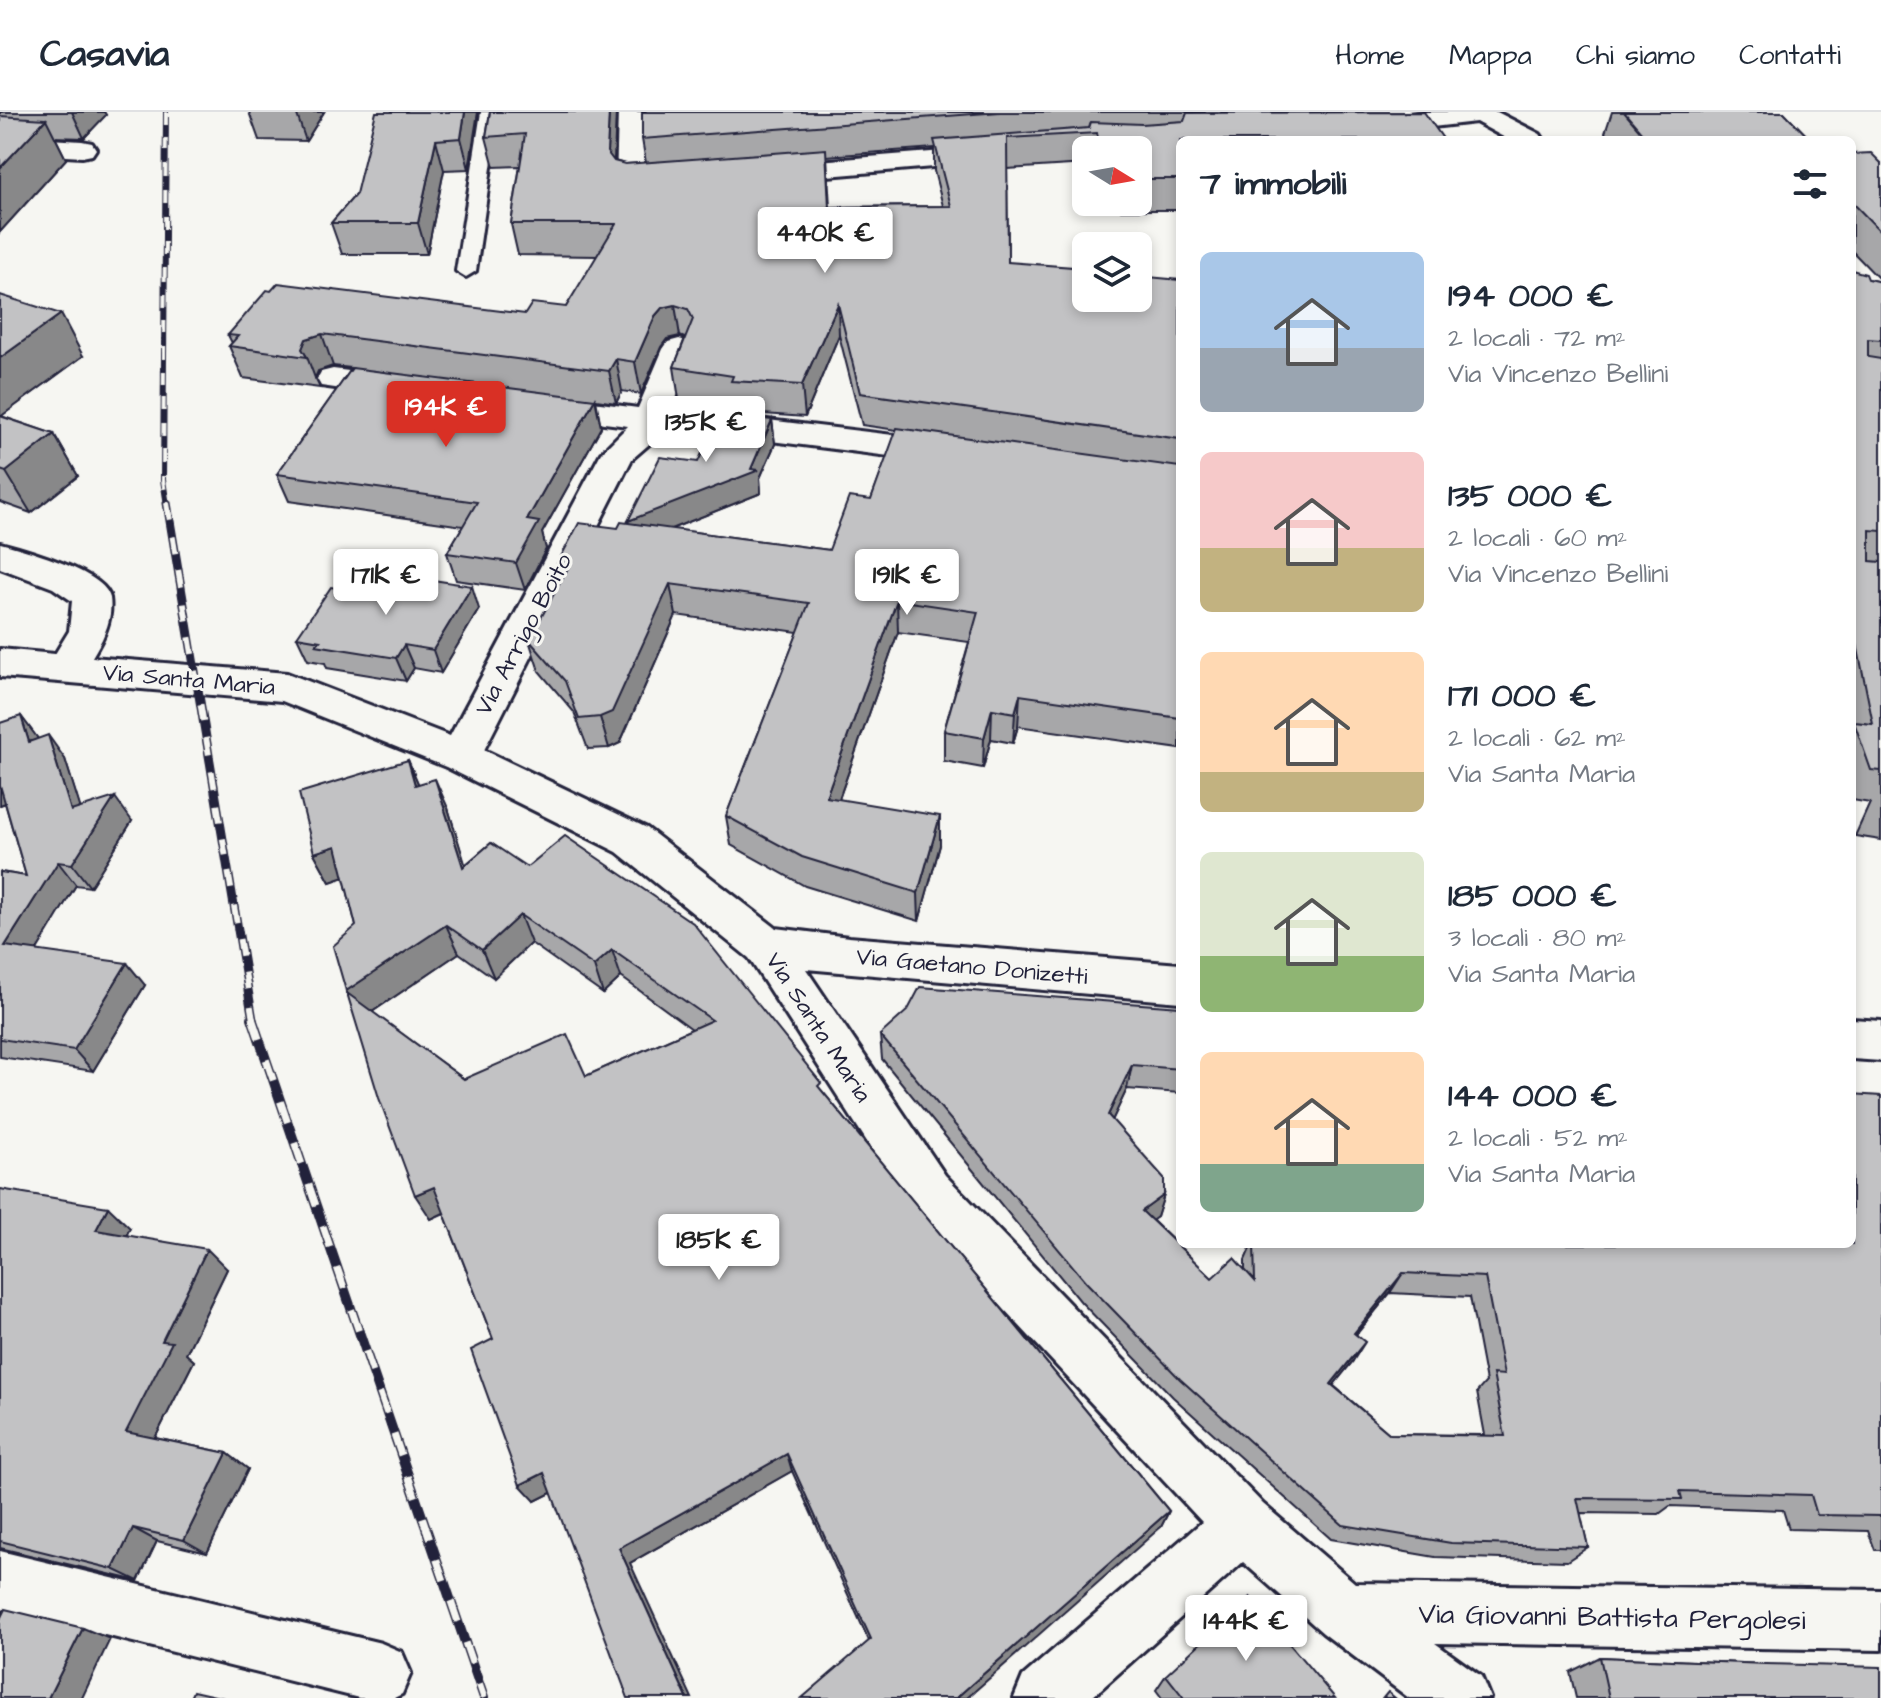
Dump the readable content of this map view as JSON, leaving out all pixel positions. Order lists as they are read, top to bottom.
{
  "streets": {
    "street": [
      "Via Arrigo Boito",
      "Via Santa Maria",
      "Via Gaetano Donizetti",
      "Via Giovanni Battista Pergolesi"
    ]
  },
  "crossings": [
    ["Via Arrigo Boito", "Via Santa Maria"],
    ["Via Santa Maria", "Via Gaetano Donizetti"],
    ["Via Santa Maria", "Via Giovanni Battista Pergolesi"]
  ],
  "north": "right",
  "page": {
    "header": "Casavia",
    "nav": [
      "Home",
      "Mappa",
      "Chi siamo",
      "Contatti"
    ],
    "heading": "7 immobili",
    "price": [
      "440K €",
      "194K €",
      "135K €",
      "171K €",
      "191K €",
      "185K €",
      "144K €"
    ],
    "list": [
      {
        "name": "194 000 €",
        "note": "2 locali · 72 m² · Via Vincenzo Bellini"
      },
      {
        "name": "135 000 €",
        "note": "2 locali · 60 m² · Via Vincenzo Bellini"
      },
      {
        "name": "171 000 €",
        "note": "2 locali · 62 m² · Via Santa Maria"
      },
      {
        "name": "185 000 €",
        "note": "3 locali · 80 m² · Via Santa Maria"
      },
      {
        "name": "144 000 €",
        "note": "2 locali · 52 m² · Via Santa Maria"
      }
    ]
  }
}
